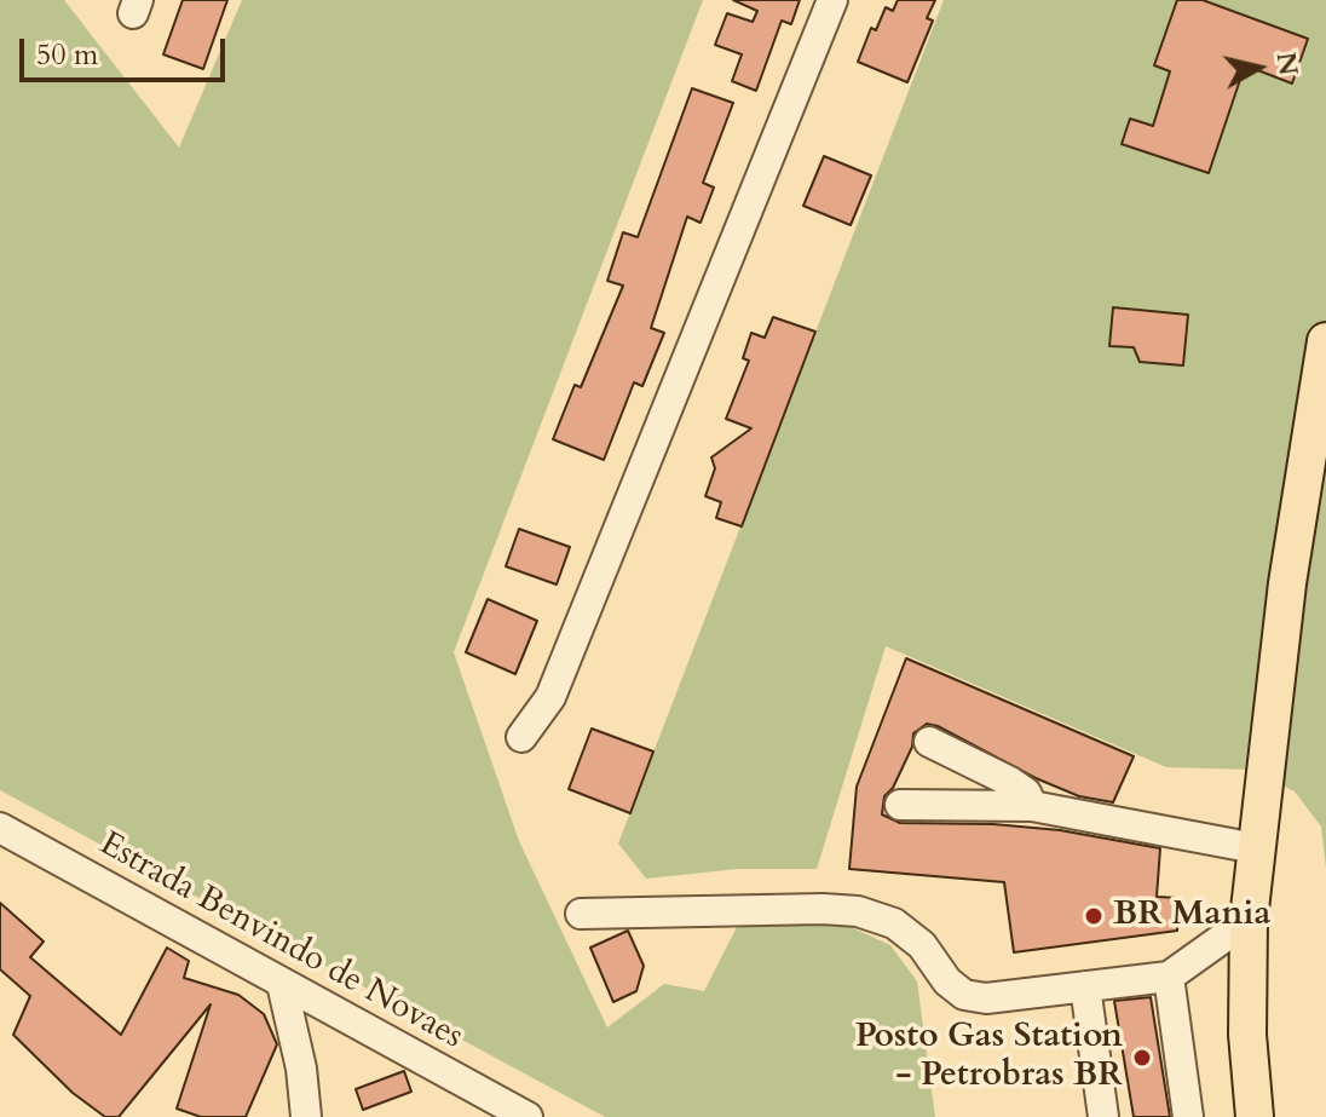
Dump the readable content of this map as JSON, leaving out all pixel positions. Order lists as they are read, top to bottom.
{
  "streets": {
    "street": ["Estrada Benvindo de Novaes"]
  },
  "places": ["BR Mania", "Posto Gas Station - Petrobras BR"],
  "scale_bar": "50 m",
  "north": "right"
}
